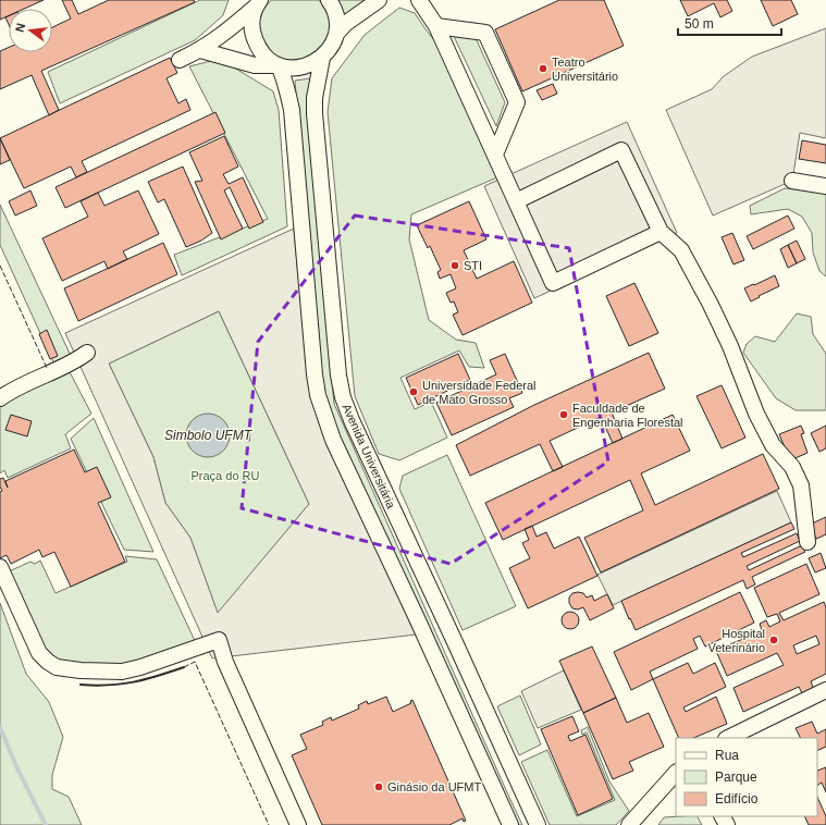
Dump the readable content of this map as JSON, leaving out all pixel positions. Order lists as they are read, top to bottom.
{
  "streets": {
    "street": ["Avenida Universitária"]
  },
  "water": ["Simbolo UFMT"],
  "parks": ["Praça do RU"],
  "places": [
    "Teatro Universitário",
    "STI",
    "Universidade Federal de Mato Grosso",
    "Faculdade de Engenharia Florestal",
    "Hospital Veterinário",
    "Ginásio da UFMT"
  ],
  "legend": ["Rua", "Parque", "Edifício"],
  "scale_bar": "50 m",
  "north": "left"
}
